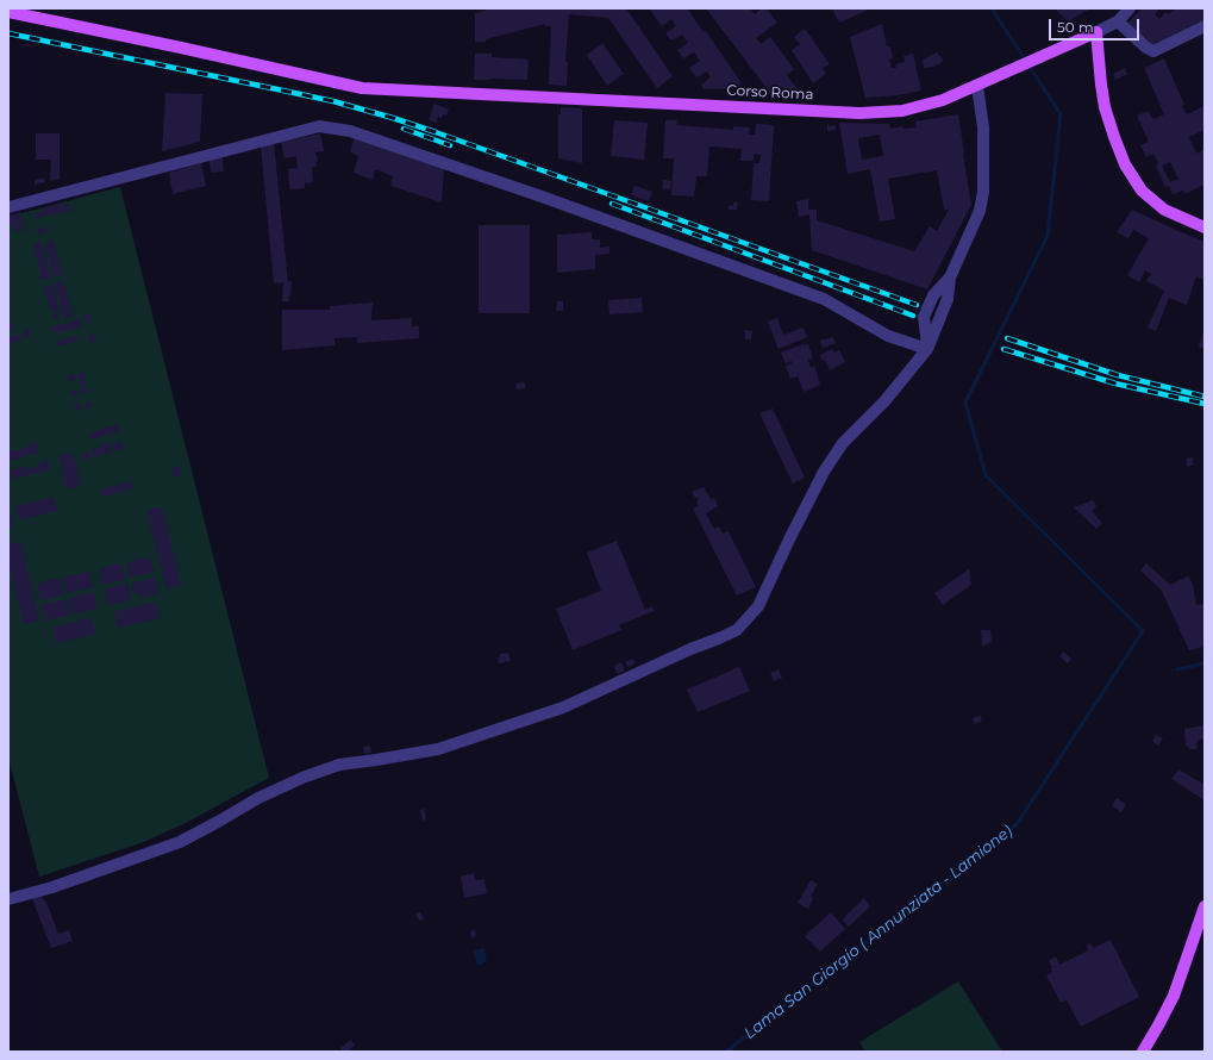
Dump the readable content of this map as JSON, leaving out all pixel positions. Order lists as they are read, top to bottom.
{
  "streets": {
    "main road": ["Corso Roma"]
  },
  "water": ["Lama San Giorgio ( Annunziata - Lamione)"],
  "scale_bar": "50 m"
}
